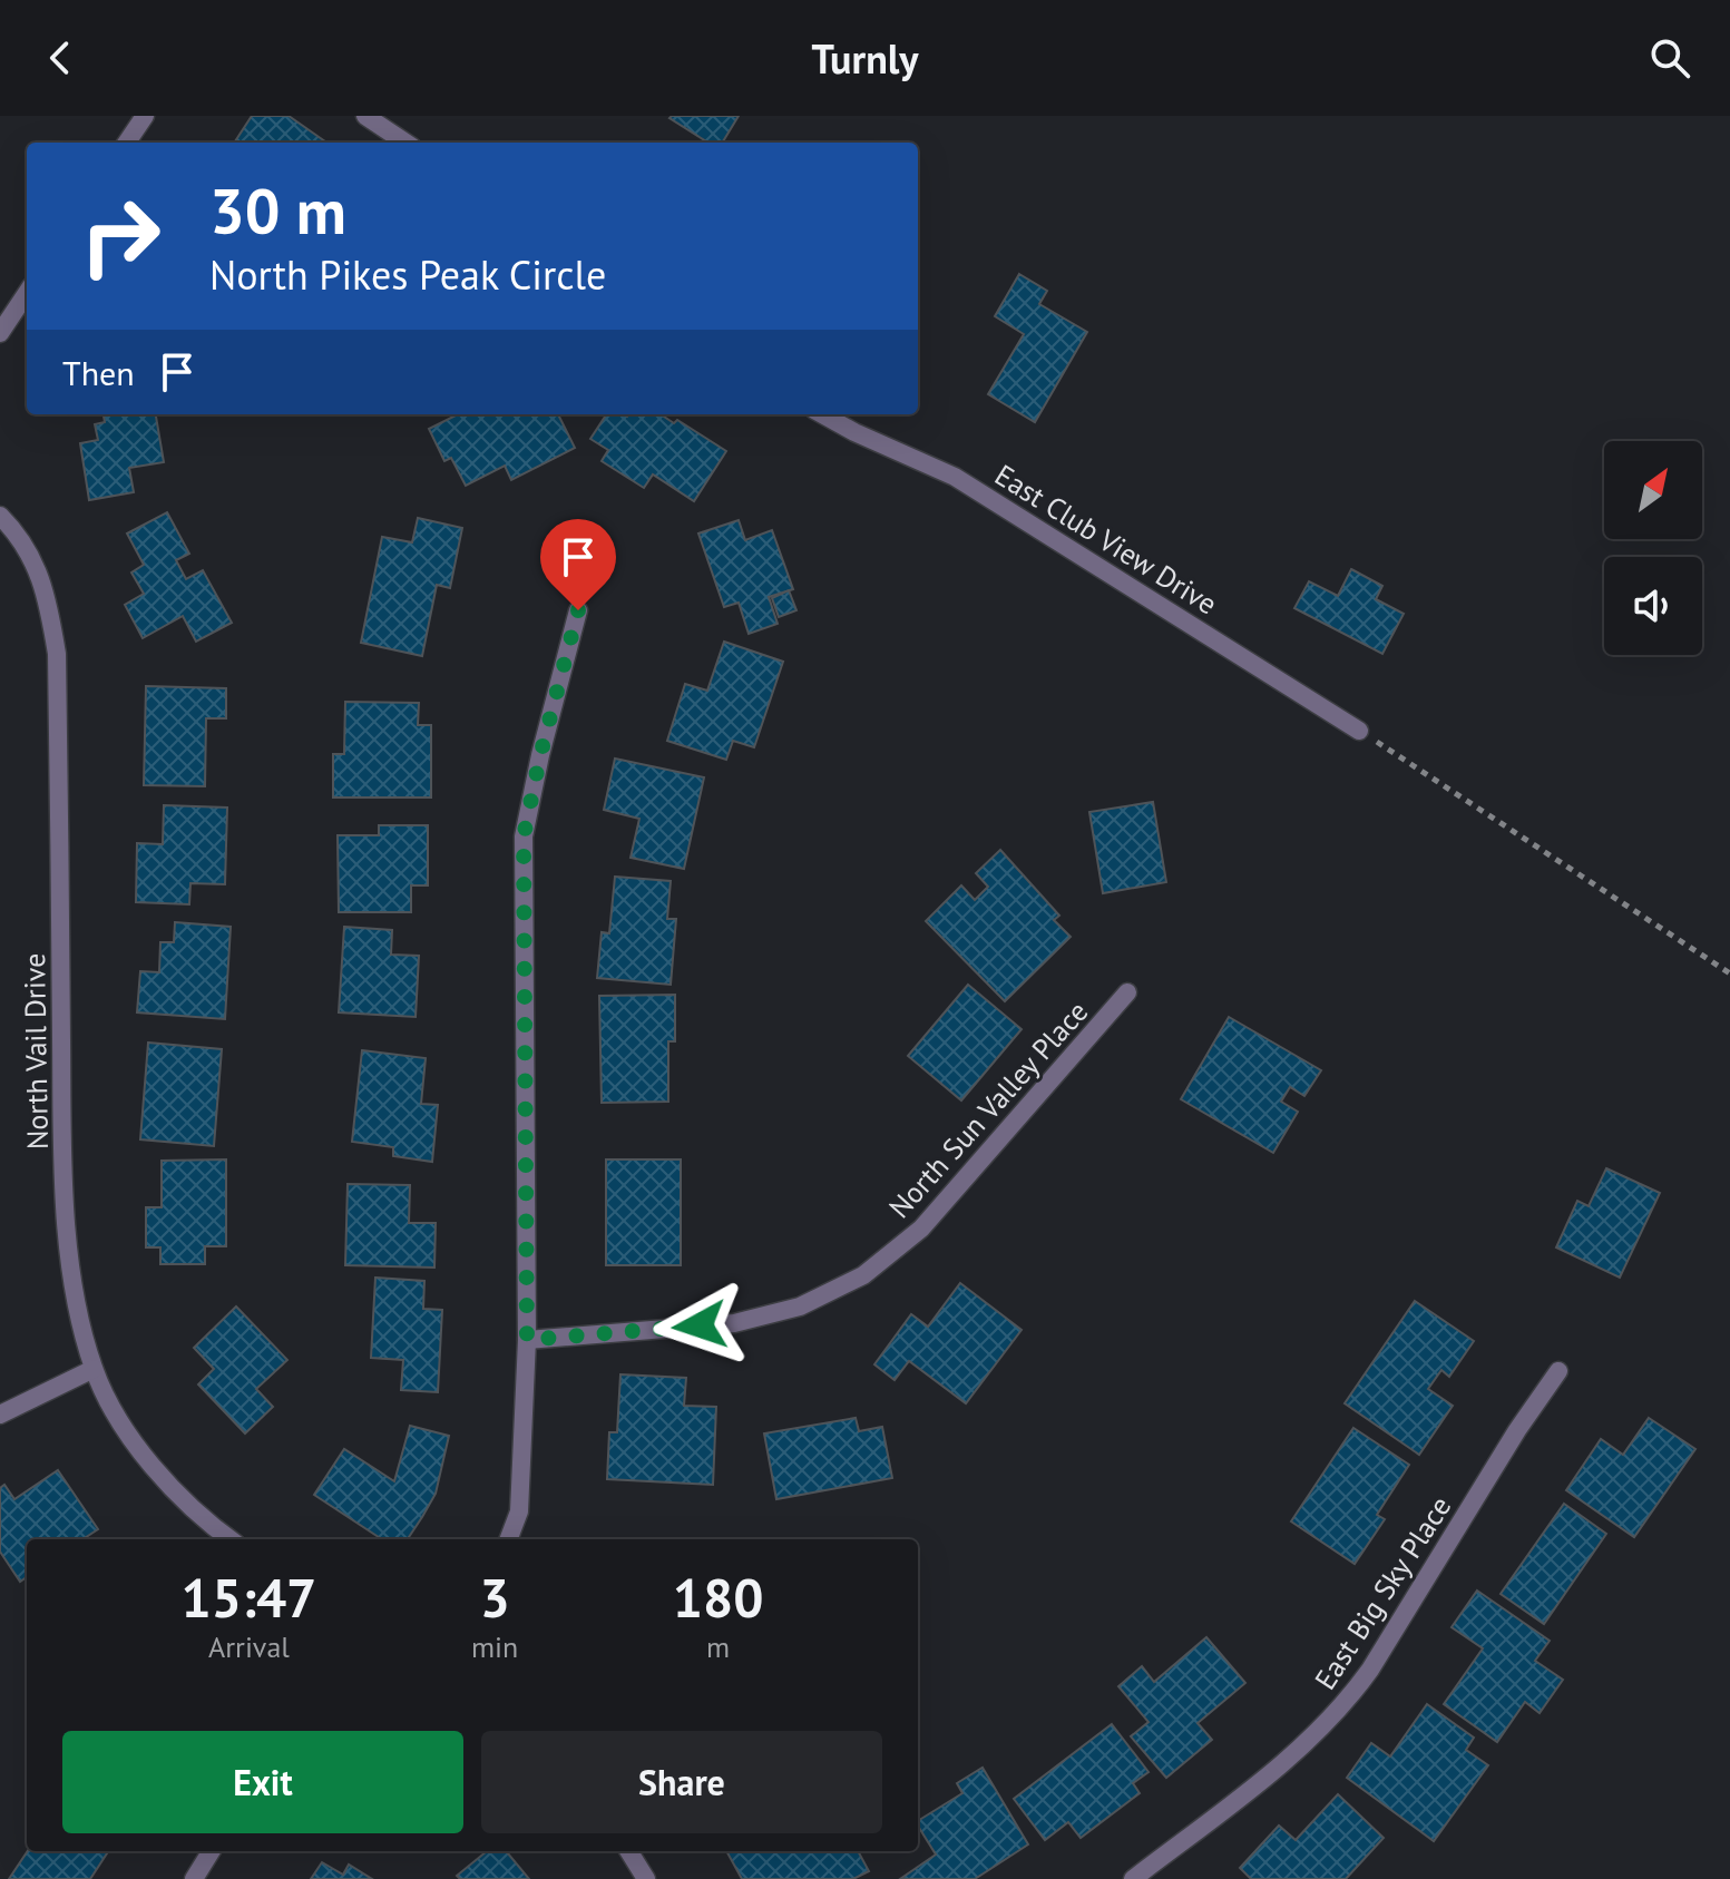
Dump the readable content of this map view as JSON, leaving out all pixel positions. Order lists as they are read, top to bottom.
{
  "streets": {
    "street": [
      "East Club View Drive",
      "North Vail Drive",
      "North Sun Valley Place",
      "East Big Sky Place"
    ]
  },
  "north": "top right",
  "page": {
    "header": "Turnly",
    "turn": ["30 m", "North Pikes Peak Circle"],
    "then": "Then",
    "eta": [
      "15:47",
      "Arrival",
      "3",
      "min",
      "180",
      "m"
    ],
    "buttons": ["Exit", "Share"]
  }
}
